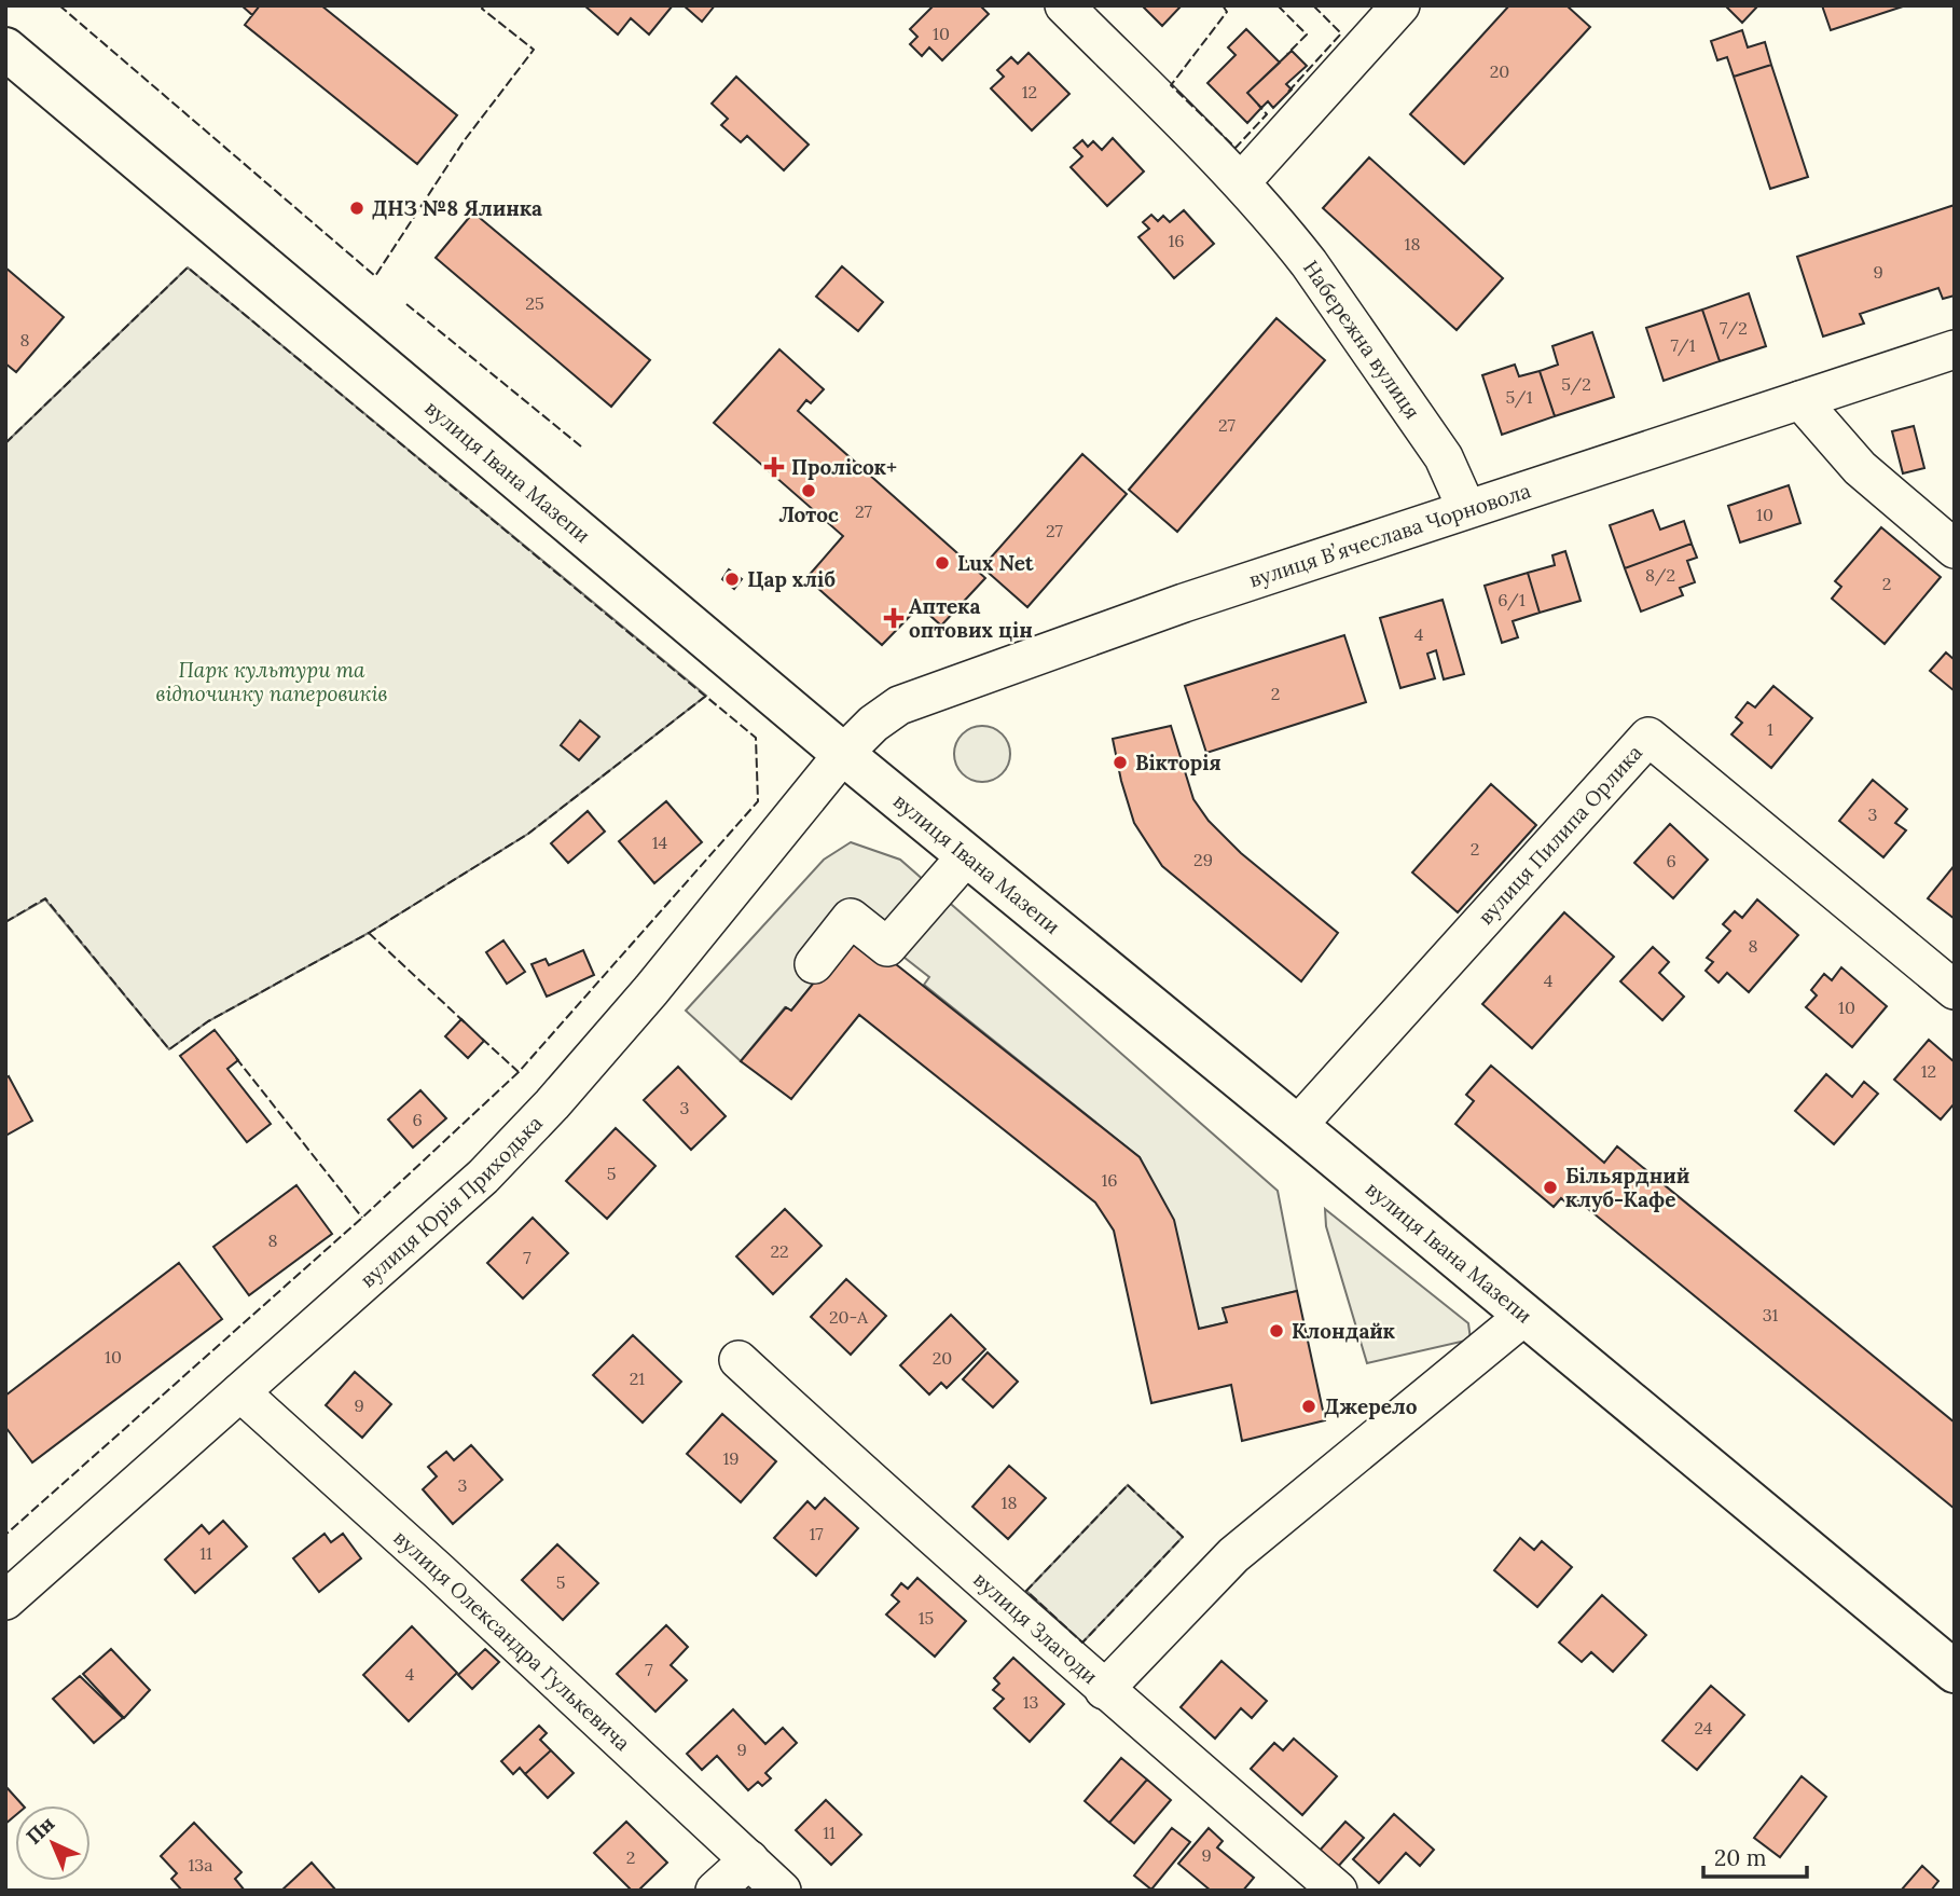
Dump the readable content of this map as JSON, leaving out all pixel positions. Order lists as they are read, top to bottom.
{
  "streets": {
    "main road": ["вулиця Івана Мазепи"],
    "street": [
      "Набережна вулиця",
      "вулиця Вʼячеслава Чорновола",
      "вулиця Пилипа Орлика",
      "вулиця Юрія Приходька",
      "вулиця Злагоди",
      "вулиця Олександра Гулькевича"
    ]
  },
  "crossings": [
    ["Набережна вулиця", "вулиця Вʼячеслава Чорновола"],
    ["вулиця Івана Мазепи", "вулиця Вʼячеслава Чорновола"],
    ["вулиця Івана Мазепи", "вулиця Пилипа Орлика"],
    ["вулиця Івана Мазепи", "вулиця Юрія Приходька"],
    ["вулиця Вʼячеслава Чорновола", "вулиця Юрія Приходька"],
    ["вулиця Юрія Приходька", "вулиця Олександра Гулькевича"]
  ],
  "parks": ["Парк культури та відпочинку паперовиків"],
  "places": {
    "other": [
      "ДНЗ №8 Ялинка",
      "Лотос",
      "Lux Net",
      "Цар хліб",
      "Вікторія",
      "Більярдний клуб-Кафе",
      "Клондайк",
      "Джерело"
    ],
    "health": ["Пролісок+", "Аптека оптових цін"]
  },
  "house_numbers": [
    "10",
    "20",
    "12",
    "16",
    "18",
    "9",
    "25",
    "7/2",
    "8",
    "7/1",
    "5/2",
    "5/1",
    "27",
    "27",
    "10",
    "27",
    "8/2",
    "2",
    "6/1",
    "4",
    "2",
    "1",
    "3",
    "14",
    "2",
    "29",
    "6",
    "8",
    "4",
    "10",
    "12",
    "3",
    "6",
    "5",
    "16",
    "8",
    "22",
    "7",
    "31",
    "20-А",
    "10",
    "20",
    "21",
    "9",
    "19",
    "3",
    "18",
    "17",
    "11",
    "5",
    "15",
    "7",
    "4",
    "13",
    "24",
    "9",
    "11",
    "9",
    "2",
    "13а"
  ],
  "scale_bar": "20 m",
  "north": "top left"
}
